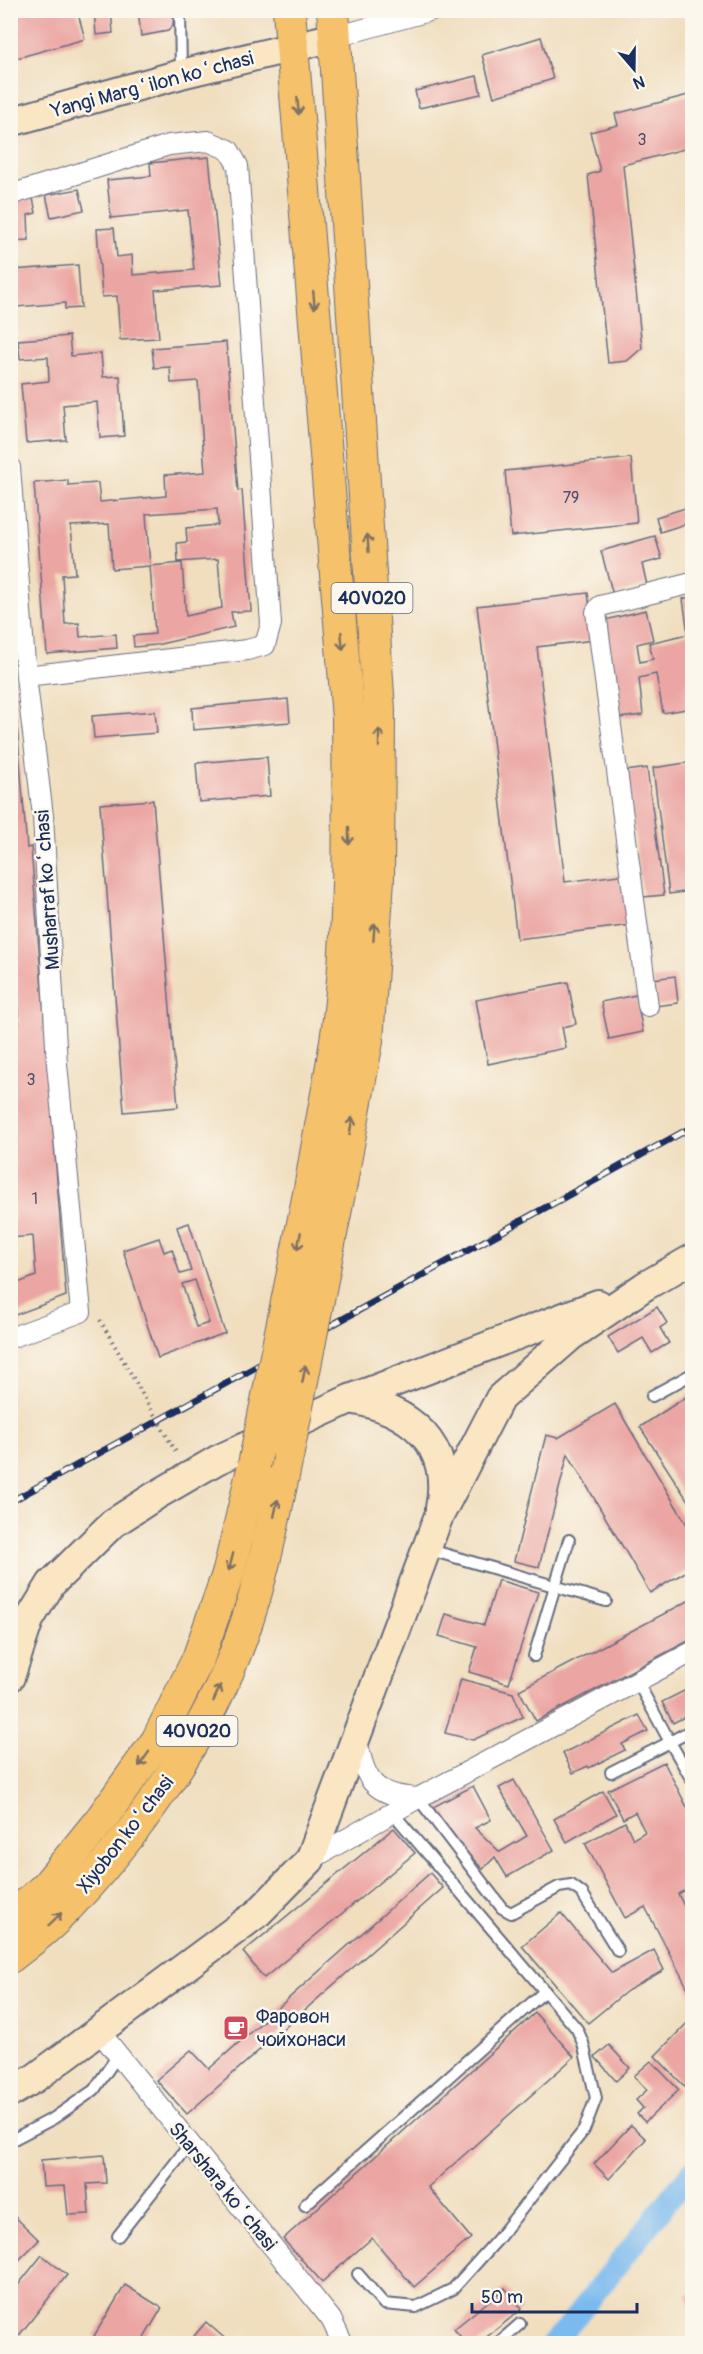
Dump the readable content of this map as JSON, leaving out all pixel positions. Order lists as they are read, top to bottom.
{
  "streets": {
    "main road": ["Yangi Margʻilon koʻchasi", "40V020", "Xiyobon koʻchasi"],
    "street": ["Musharraf koʻchasi", "Sharshara koʻchasi"]
  },
  "crossings": [
    ["Yangi Margʻilon koʻchasi", "40V020"],
    ["40V020", "Xiyobon koʻchasi"]
  ],
  "places": {
    "cafe": ["Фаровон чойхонаси"]
  },
  "house_numbers": [
    "3",
    "79",
    "3",
    "1"
  ],
  "scale_bar": "50 m",
  "north": "bottom"
}
